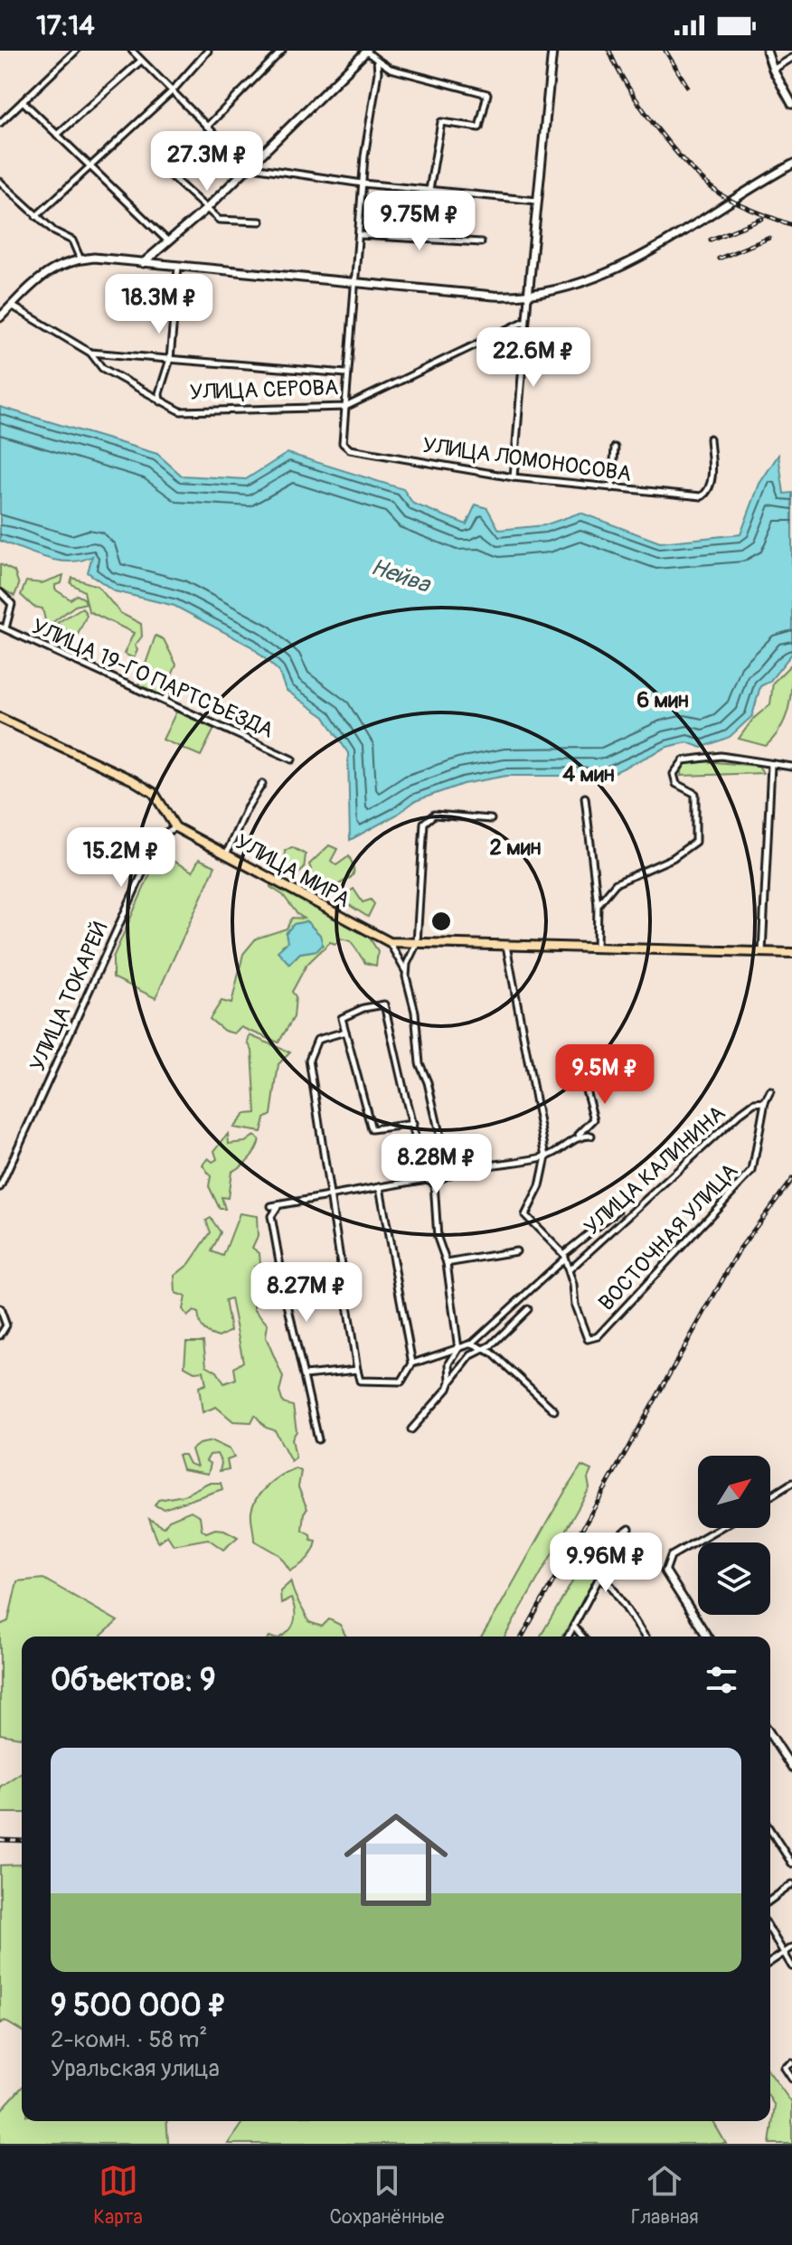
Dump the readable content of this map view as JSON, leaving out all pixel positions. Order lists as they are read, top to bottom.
{
  "streets": {
    "main road": ["УЛИЦА МИРА"],
    "street": [
      "УЛИЦА СЕРОВА",
      "УЛИЦА ЛОМОНОСОВА",
      "УЛИЦА 19-ГО ПАРТСЪЕЗДА",
      "УЛИЦА ТОКАРЕЙ",
      "УЛИЦА КАЛИНИНА",
      "ВОСТОЧНАЯ УЛИЦА"
    ]
  },
  "crossings": [
    ["УЛИЦА СЕРОВА", "УЛИЦА ЛОМОНОСОВА"],
    ["УЛИЦА МИРА", "УЛИЦА ТОКАРЕЙ"],
    ["УЛИЦА КАЛИНИНА", "ВОСТОЧНАЯ УЛИЦА"]
  ],
  "water": ["Нейва"],
  "north": "top right",
  "page": {
    "status": "17:14",
    "price": [
      "27.3M ₽",
      "9.75M ₽",
      "18.3M ₽",
      "22.6M ₽",
      "15.2M ₽",
      "9.5M ₽",
      "8.28M ₽",
      "8.27M ₽",
      "9.96M ₽"
    ],
    "heading": "Объектов: 9",
    "list": [
      {
        "name": "9 500 000 ₽",
        "note": "2-комн. · 58 m² · Уральская улица"
      }
    ],
    "tabs": ["Карта", "Сохранённые", "Главная"]
  },
  "rings": ["6 мин", "4 мин", "2 мин"]
}
